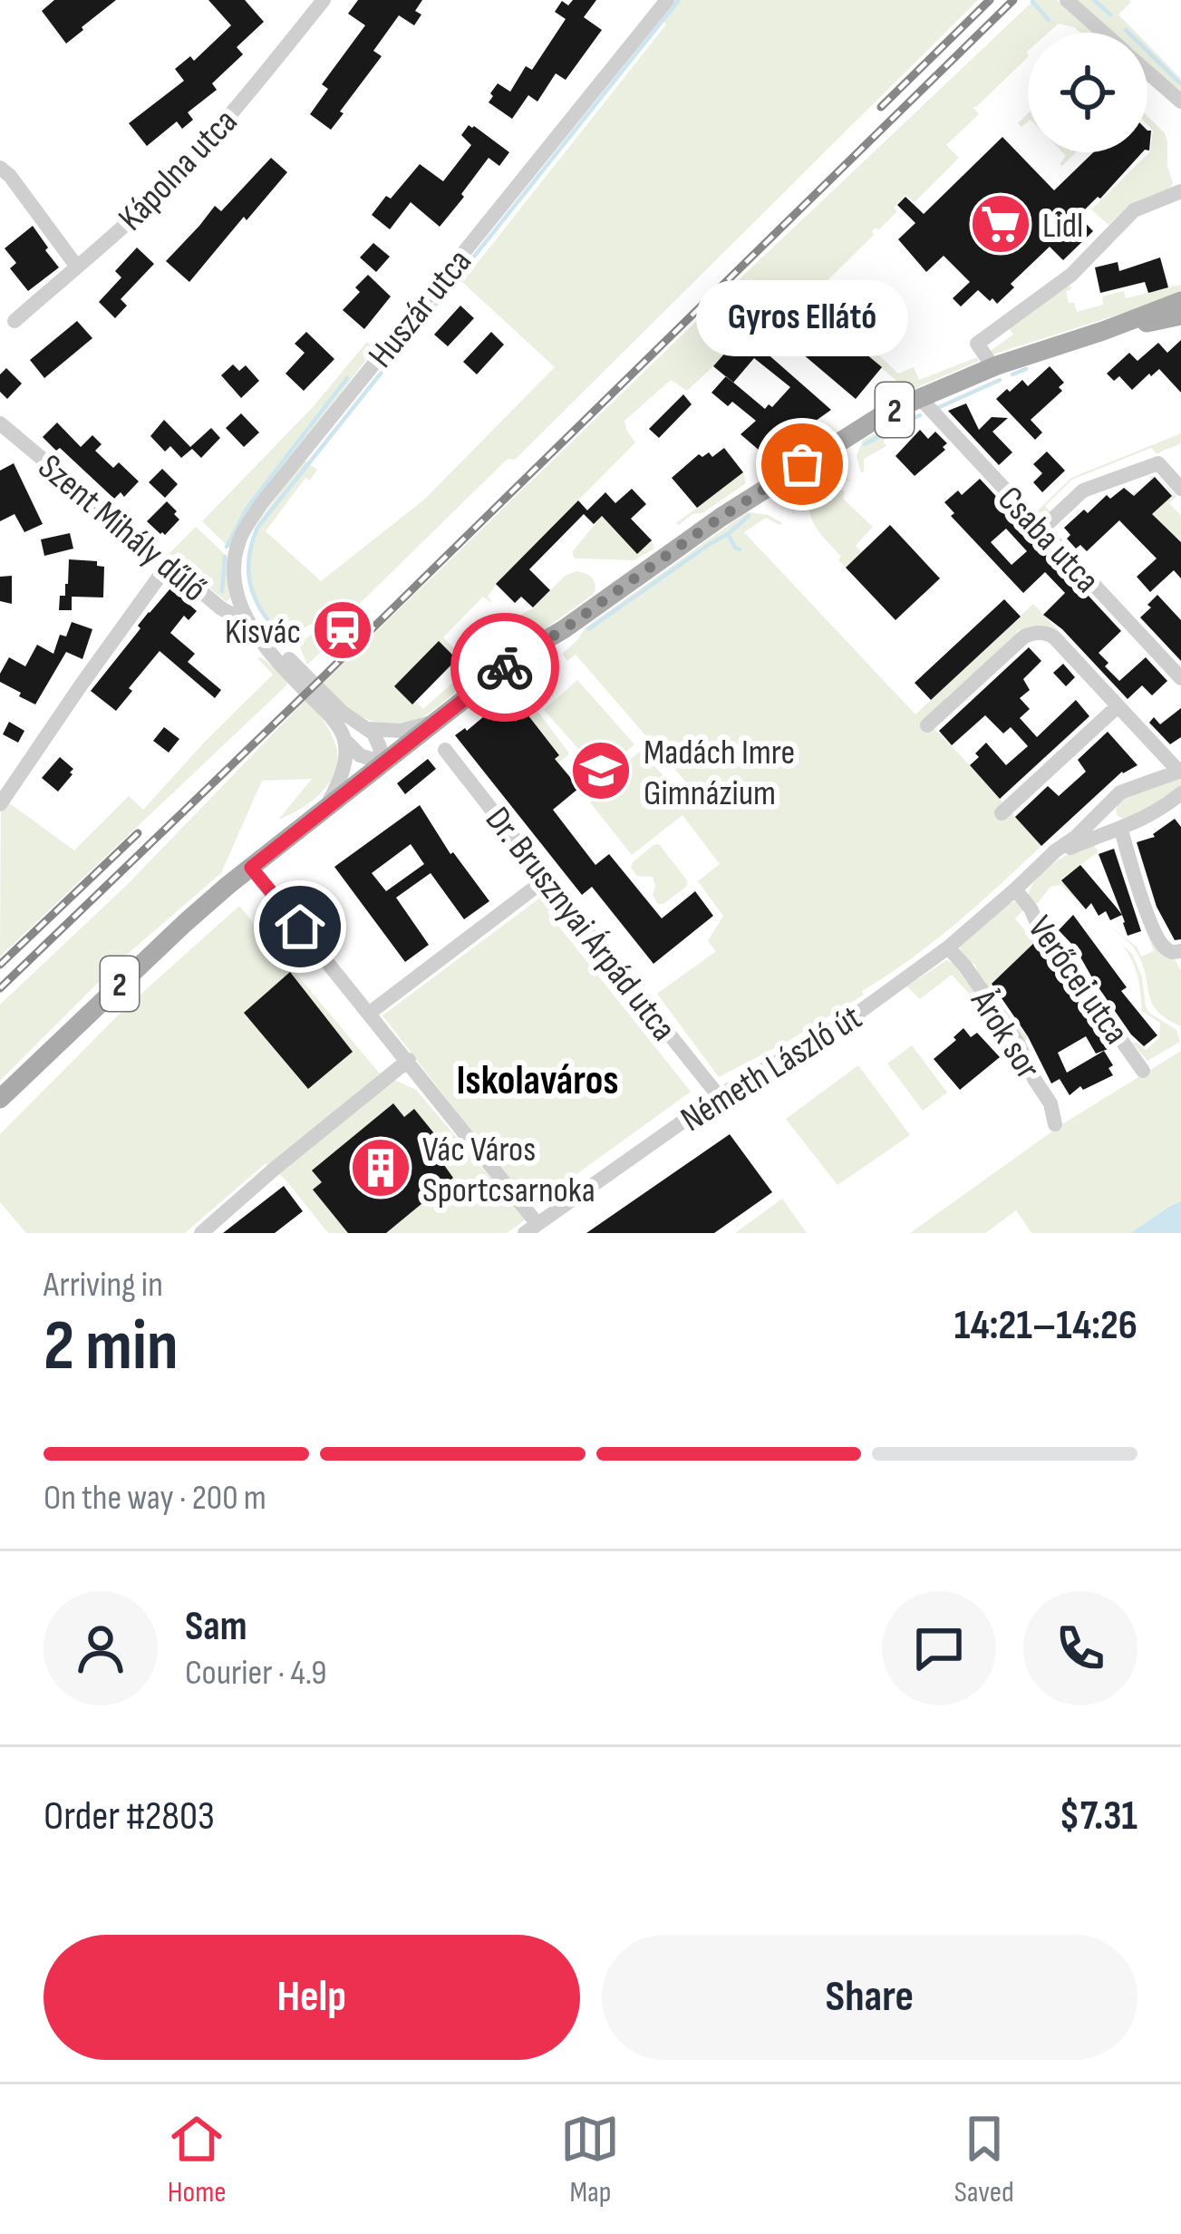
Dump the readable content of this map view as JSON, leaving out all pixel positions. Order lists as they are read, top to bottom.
{
  "streets": {
    "main road": ["2"],
    "street": [
      "Kápolna utca",
      "Huszár utca",
      "Szent Mihály dűlő",
      "Csaba utca",
      "Dr. Brusznyai Árpád utca",
      "Verőcei utca",
      "Árok sor",
      "Németh László út"
    ]
  },
  "crossings": [
    ["Huszár utca", "2"],
    ["Huszár utca", "Szent Mihály dűlő"],
    ["2", "Csaba utca"],
    ["Dr. Brusznyai Árpád utca", "Németh László út"],
    ["Verőcei utca", "Németh László út"],
    ["Árok sor", "Németh László út"]
  ],
  "districts": ["Iskolaváros"],
  "places": {
    "supermarket": ["Lidl"],
    "other": ["Gyros Ellátó"],
    "station": ["Kisvác"],
    "school or university": ["Madách Imre Gimnázium"],
    "building": ["Vác Város Sportcsarnoka"]
  },
  "page": {
    "bubble": "Gyros Ellátó",
    "heading": ["2 min", "Arriving in", "14:21–14:26"],
    "panel": [
      "Sam",
      "Courier · 4.9",
      "Order #2803",
      "$7.31"
    ],
    "bar": "On the way · 200 m",
    "buttons": ["Help", "Share"],
    "tabs": ["Home", "Map", "Saved"]
  }
}
